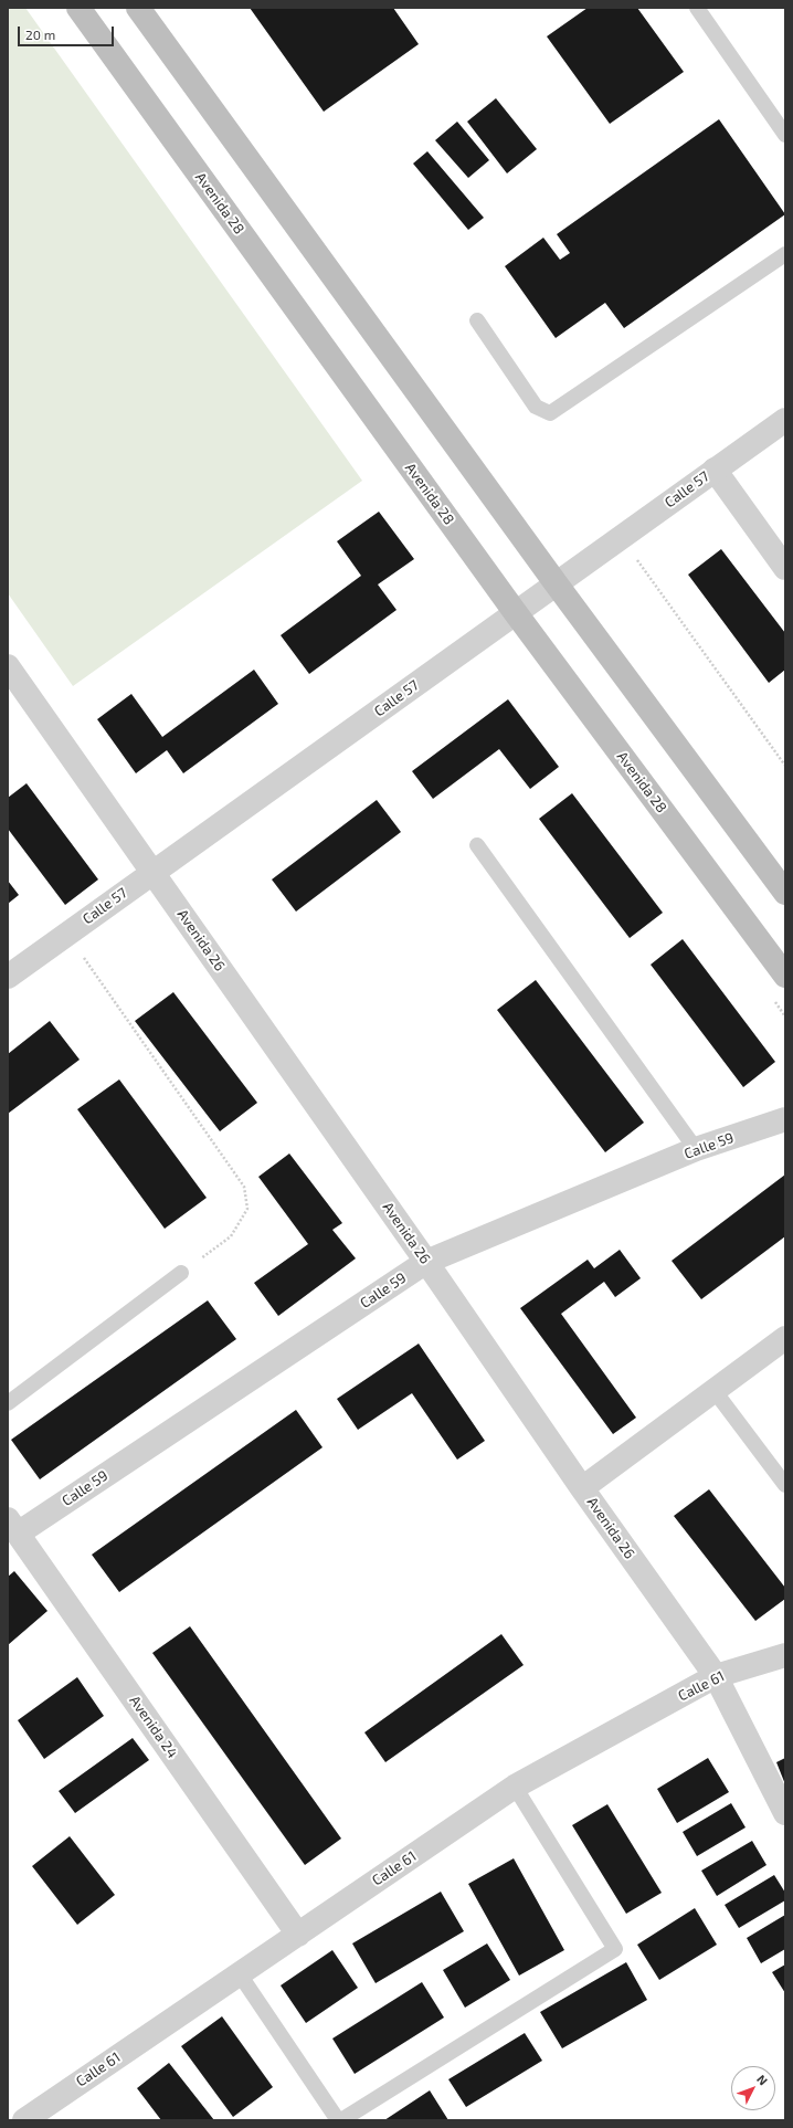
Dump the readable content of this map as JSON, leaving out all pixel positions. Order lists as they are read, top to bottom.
{
  "streets": {
    "main road": ["Avenida 28"],
    "street": [
      "Calle 57",
      "Avenida 26",
      "Calle 59",
      "Calle 61",
      "Avenida 24"
    ]
  },
  "crossings": [
    ["Avenida 28", "Calle 57"],
    ["Calle 57", "Avenida 26"],
    ["Avenida 26", "Calle 59"],
    ["Avenida 26", "Calle 61"],
    ["Calle 59", "Avenida 24"],
    ["Calle 61", "Avenida 24"]
  ],
  "scale_bar": "20 m",
  "north": "top right"
}
